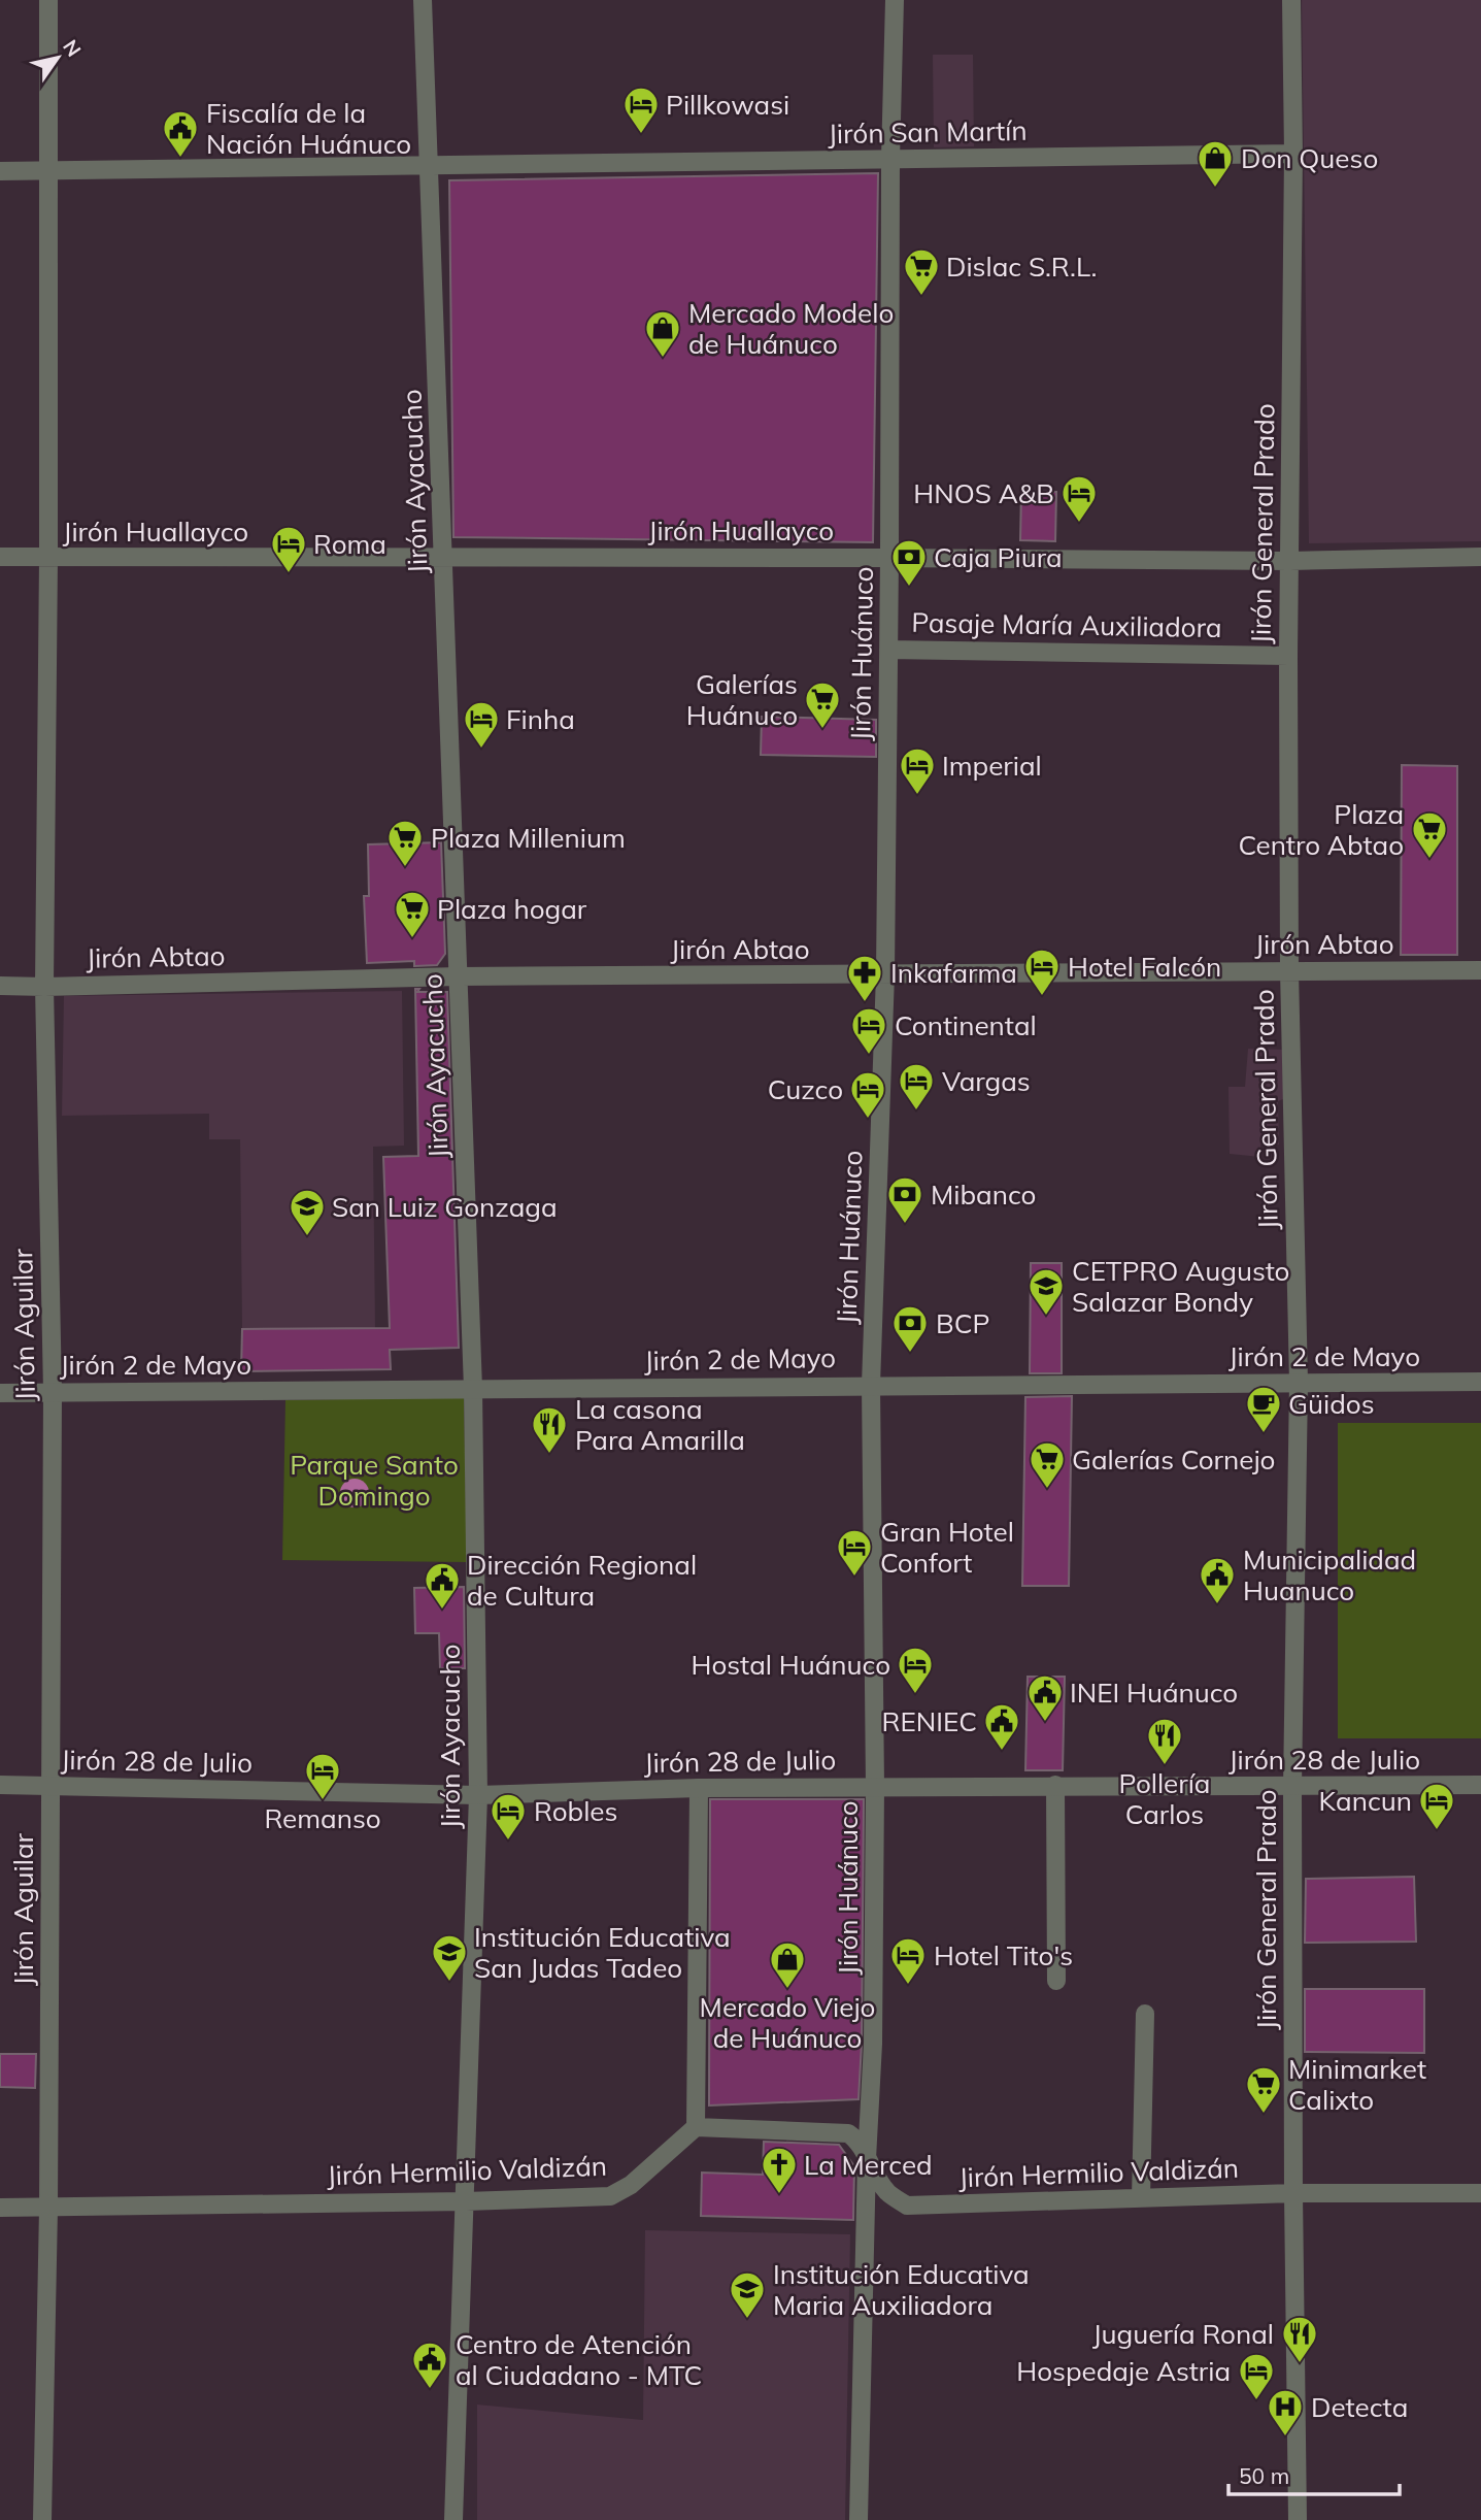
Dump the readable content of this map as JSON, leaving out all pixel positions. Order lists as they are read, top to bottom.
{
  "streets": {
    "street": [
      "Jirón San Martín",
      "Jirón Ayacucho",
      "Jirón General Prado",
      "Jirón Huallayco",
      "Pasaje María Auxiliadora",
      "Jirón Huánuco",
      "Jirón Abtao",
      "Jirón Aguilar",
      "Jirón 2 de Mayo",
      "Jirón 28 de Julio",
      "Jirón Hermilio Valdizán"
    ]
  },
  "crossings": [
    ["Jirón San Martín", "Jirón Ayacucho"],
    ["Jirón San Martín", "Jirón General Prado"],
    ["Jirón San Martín", "Jirón Huánuco"],
    ["Jirón San Martín", "Jirón Aguilar"],
    ["Jirón Ayacucho", "Jirón Huallayco"],
    ["Jirón Ayacucho", "Jirón Abtao"],
    ["Jirón Ayacucho", "Jirón 2 de Mayo"],
    ["Jirón Ayacucho", "Jirón 28 de Julio"],
    ["Jirón Ayacucho", "Jirón Hermilio Valdizán"],
    ["Jirón General Prado", "Jirón Huallayco"],
    ["Jirón General Prado", "Pasaje María Auxiliadora"],
    ["Jirón General Prado", "Jirón Abtao"],
    ["Jirón General Prado", "Jirón 2 de Mayo"],
    ["Jirón General Prado", "Jirón 28 de Julio"],
    ["Jirón General Prado", "Jirón Hermilio Valdizán"],
    ["Jirón Huallayco", "Jirón Huánuco"],
    ["Jirón Huallayco", "Jirón Aguilar"],
    ["Pasaje María Auxiliadora", "Jirón Huánuco"],
    ["Jirón Huánuco", "Jirón Abtao"],
    ["Jirón Huánuco", "Jirón 2 de Mayo"],
    ["Jirón Huánuco", "Jirón 28 de Julio"],
    ["Jirón Huánuco", "Jirón Hermilio Valdizán"],
    ["Jirón Abtao", "Jirón Aguilar"],
    ["Jirón Aguilar", "Jirón 2 de Mayo"],
    ["Jirón Aguilar", "Jirón 28 de Julio"],
    ["Jirón Aguilar", "Jirón Hermilio Valdizán"]
  ],
  "parks": ["Parque Santo Domingo"],
  "places": {
    "hotel": [
      "Pillkowasi",
      "HNOS A&B",
      "Roma",
      "Finha",
      "Imperial",
      "Hotel Falcón",
      "Continental",
      "Vargas",
      "Cuzco",
      "Gran Hotel Confort",
      "Hostal Huánuco",
      "Remanso",
      "Kancun",
      "Robles",
      "Hotel Tito's",
      "Hospedaje Astria"
    ],
    "public building": [
      "Fiscalía de la Nación Huánuco",
      "Municipalidad Huanuco",
      "Dirección Regional de Cultura",
      "INEI Huánuco",
      "RENIEC",
      "Centro de Atención al Ciudadano - MTC"
    ],
    "shop": ["Don Queso", "Mercado Modelo de Huánuco", "Mercado Viejo de Huánuco"],
    "supermarket": [
      "Dislac S.R.L.",
      "Galerías Huánuco",
      "Plaza Centro Abtao",
      "Plaza Millenium",
      "Plaza hogar",
      "Galerías Cornejo",
      "Minimarket Calixto"
    ],
    "bank": ["Caja Piura", "Mibanco", "BCP"],
    "pharmacy": ["Inkafarma"],
    "school or university": [
      "San Luiz Gonzaga",
      "CETPRO Augusto Salazar Bondy",
      "Institución Educativa San Judas Tadeo",
      "Institución Educativa Maria Auxiliadora"
    ],
    "cafe": ["Güidos"],
    "restaurant": ["La casona Para Amarilla", "Pollería Carlos", "Juguería Ronal"],
    "church": ["La Merced"],
    "hospital": ["Detecta"]
  },
  "scale_bar": "50 m",
  "north": "top right"
}
